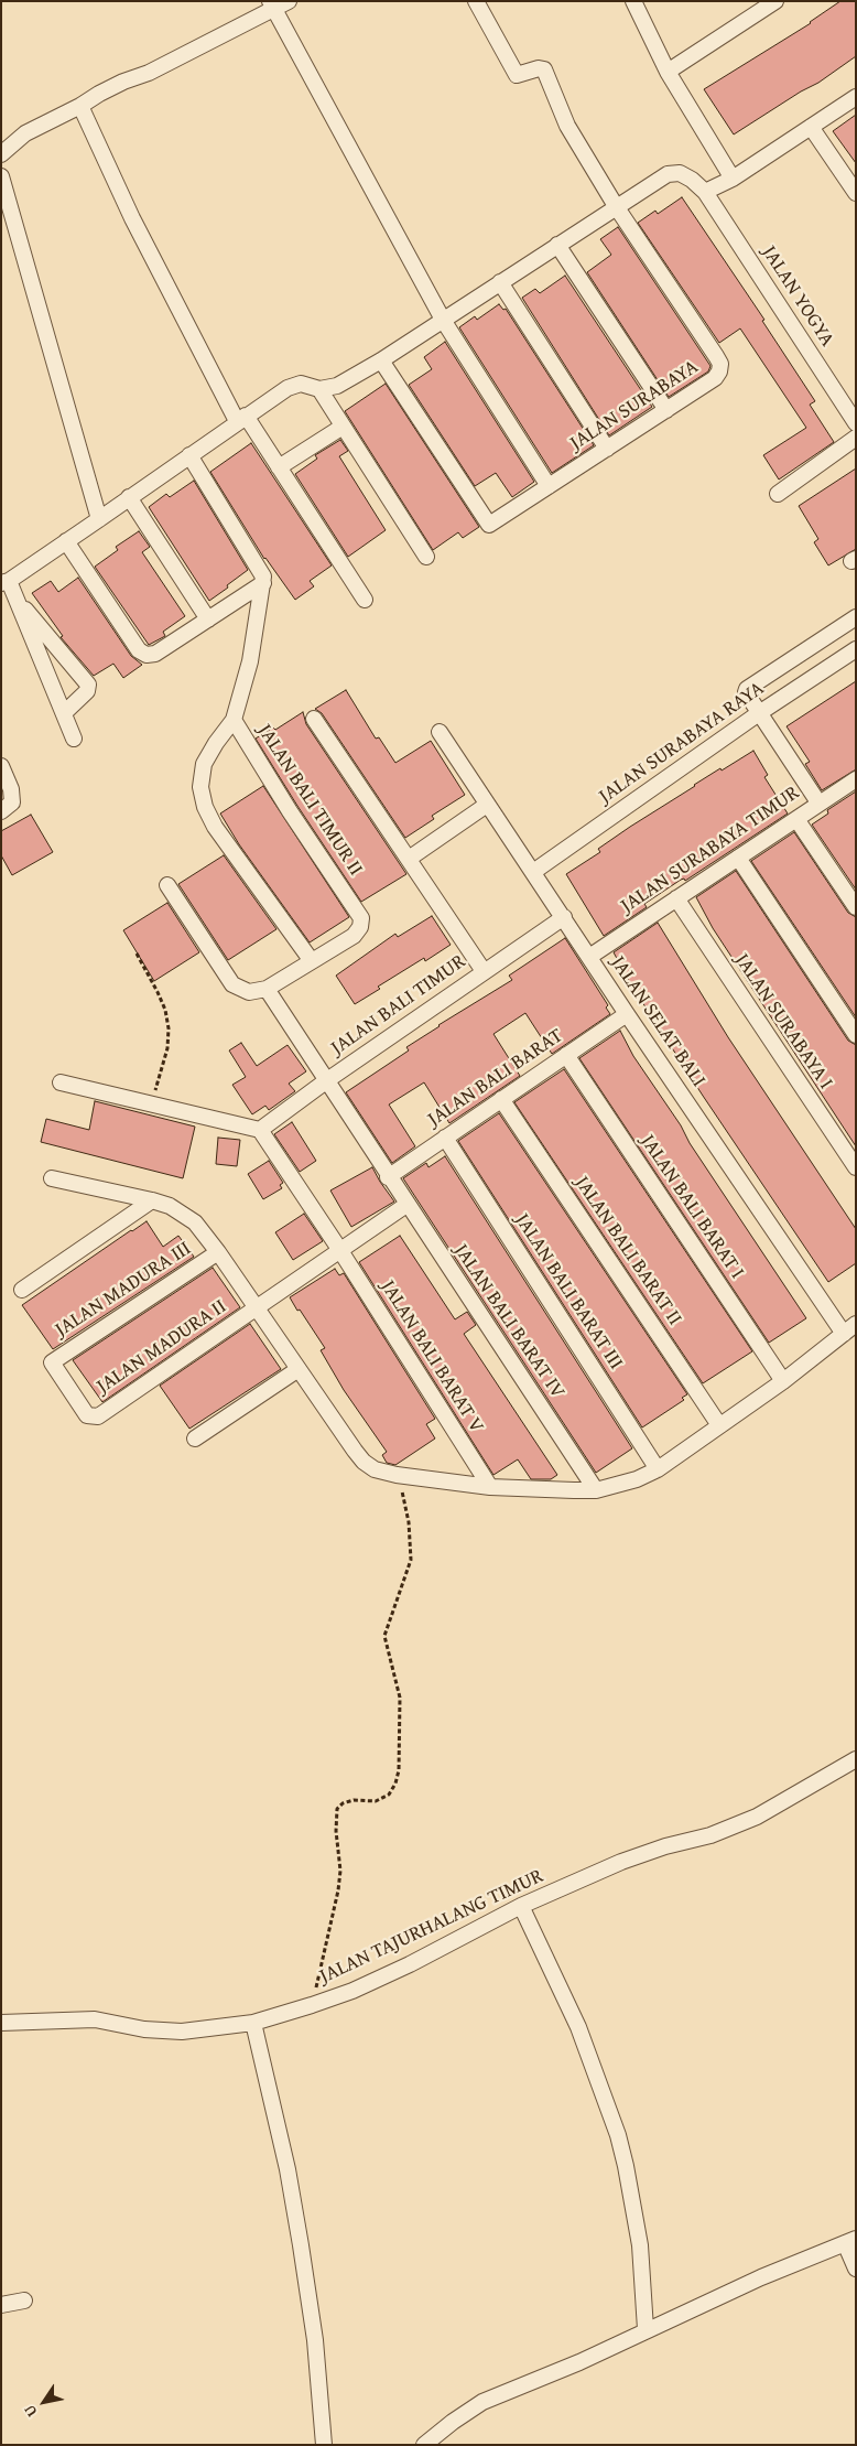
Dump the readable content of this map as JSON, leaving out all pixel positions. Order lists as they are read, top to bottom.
{
  "streets": {
    "street": [
      "JALAN YOGYA",
      "JALAN SURABAYA",
      "JALAN SURABAYA RAYA",
      "JALAN BALI TIMUR II",
      "JALAN SURABAYA TIMUR",
      "JALAN BALI TIMUR",
      "JALAN SELAT BALI",
      "JALAN SURABAYA I",
      "JALAN BALI BARAT",
      "JALAN BALI BARAT I",
      "JALAN BALI BARAT II",
      "JALAN MADURA III",
      "JALAN BALI BARAT III",
      "JALAN BALI BARAT IV",
      "JALAN MADURA II",
      "JALAN BALI BARAT V",
      "JALAN TAJURHALANG TIMUR"
    ]
  },
  "crossings": [
    ["JALAN YOGYA", "JALAN SURABAYA"],
    ["JALAN SURABAYA RAYA", "JALAN SELAT BALI"],
    ["JALAN BALI TIMUR II", "JALAN BALI BARAT IV"],
    ["JALAN SURABAYA TIMUR", "JALAN SELAT BALI"],
    ["JALAN SURABAYA TIMUR", "JALAN SURABAYA I"],
    ["JALAN BALI TIMUR", "JALAN SELAT BALI"],
    ["JALAN BALI TIMUR", "JALAN BALI BARAT IV"],
    ["JALAN BALI TIMUR", "JALAN BALI BARAT V"],
    ["JALAN SELAT BALI", "JALAN BALI BARAT"],
    ["JALAN BALI BARAT", "JALAN BALI BARAT I"],
    ["JALAN BALI BARAT", "JALAN BALI BARAT II"],
    ["JALAN BALI BARAT", "JALAN BALI BARAT III"],
    ["JALAN BALI BARAT", "JALAN BALI BARAT IV"],
    ["JALAN MADURA III", "JALAN MADURA II"]
  ],
  "north": "bottom left"
}
